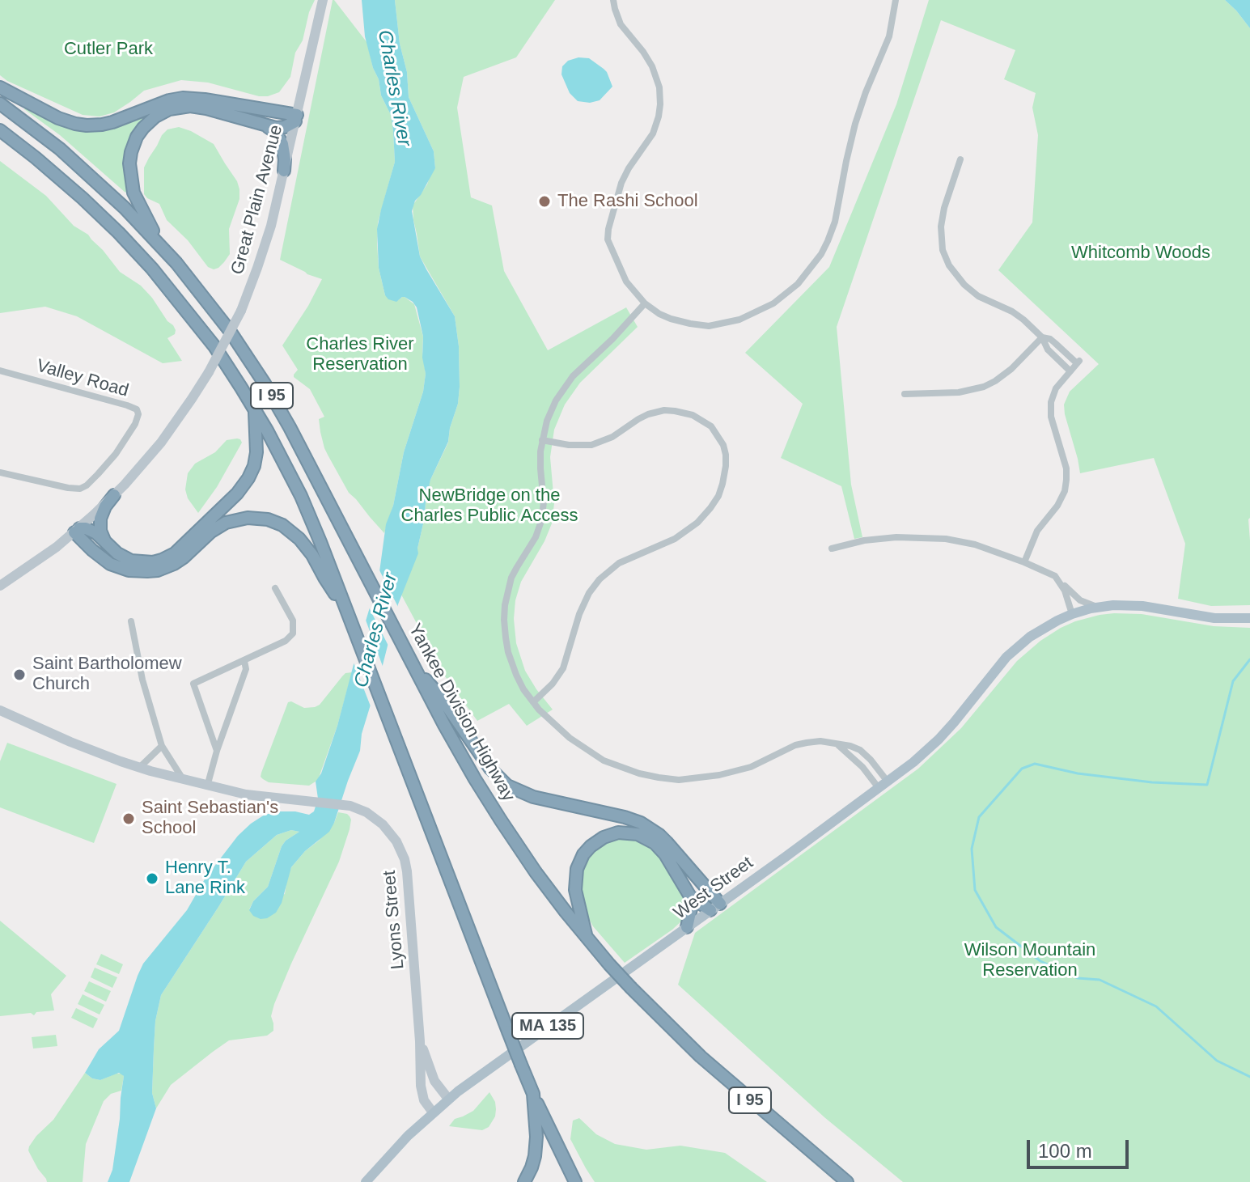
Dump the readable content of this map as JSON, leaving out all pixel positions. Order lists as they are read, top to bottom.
{
  "streets": {
    "highway": ["I 95", "Yankee Division Highway"],
    "main road": [
      "Great Plain Avenue",
      "West Street",
      "Lyons Street",
      "MA 135"
    ],
    "street": ["Valley Road"]
  },
  "crossings": [
    ["West Street", "Lyons Street"]
  ],
  "water": ["Charles River"],
  "parks": [
    "Cutler Park",
    "Whitcomb Woods",
    "Charles River Reservation",
    "NewBridge on the Charles Public Access",
    "Wilson Mountain Reservation"
  ],
  "places": [
    "The Rashi School",
    "Saint Bartholomew Church",
    "Saint Sebastian's School",
    "Henry T. Lane Rink"
  ],
  "scale_bar": "100 m"
}
